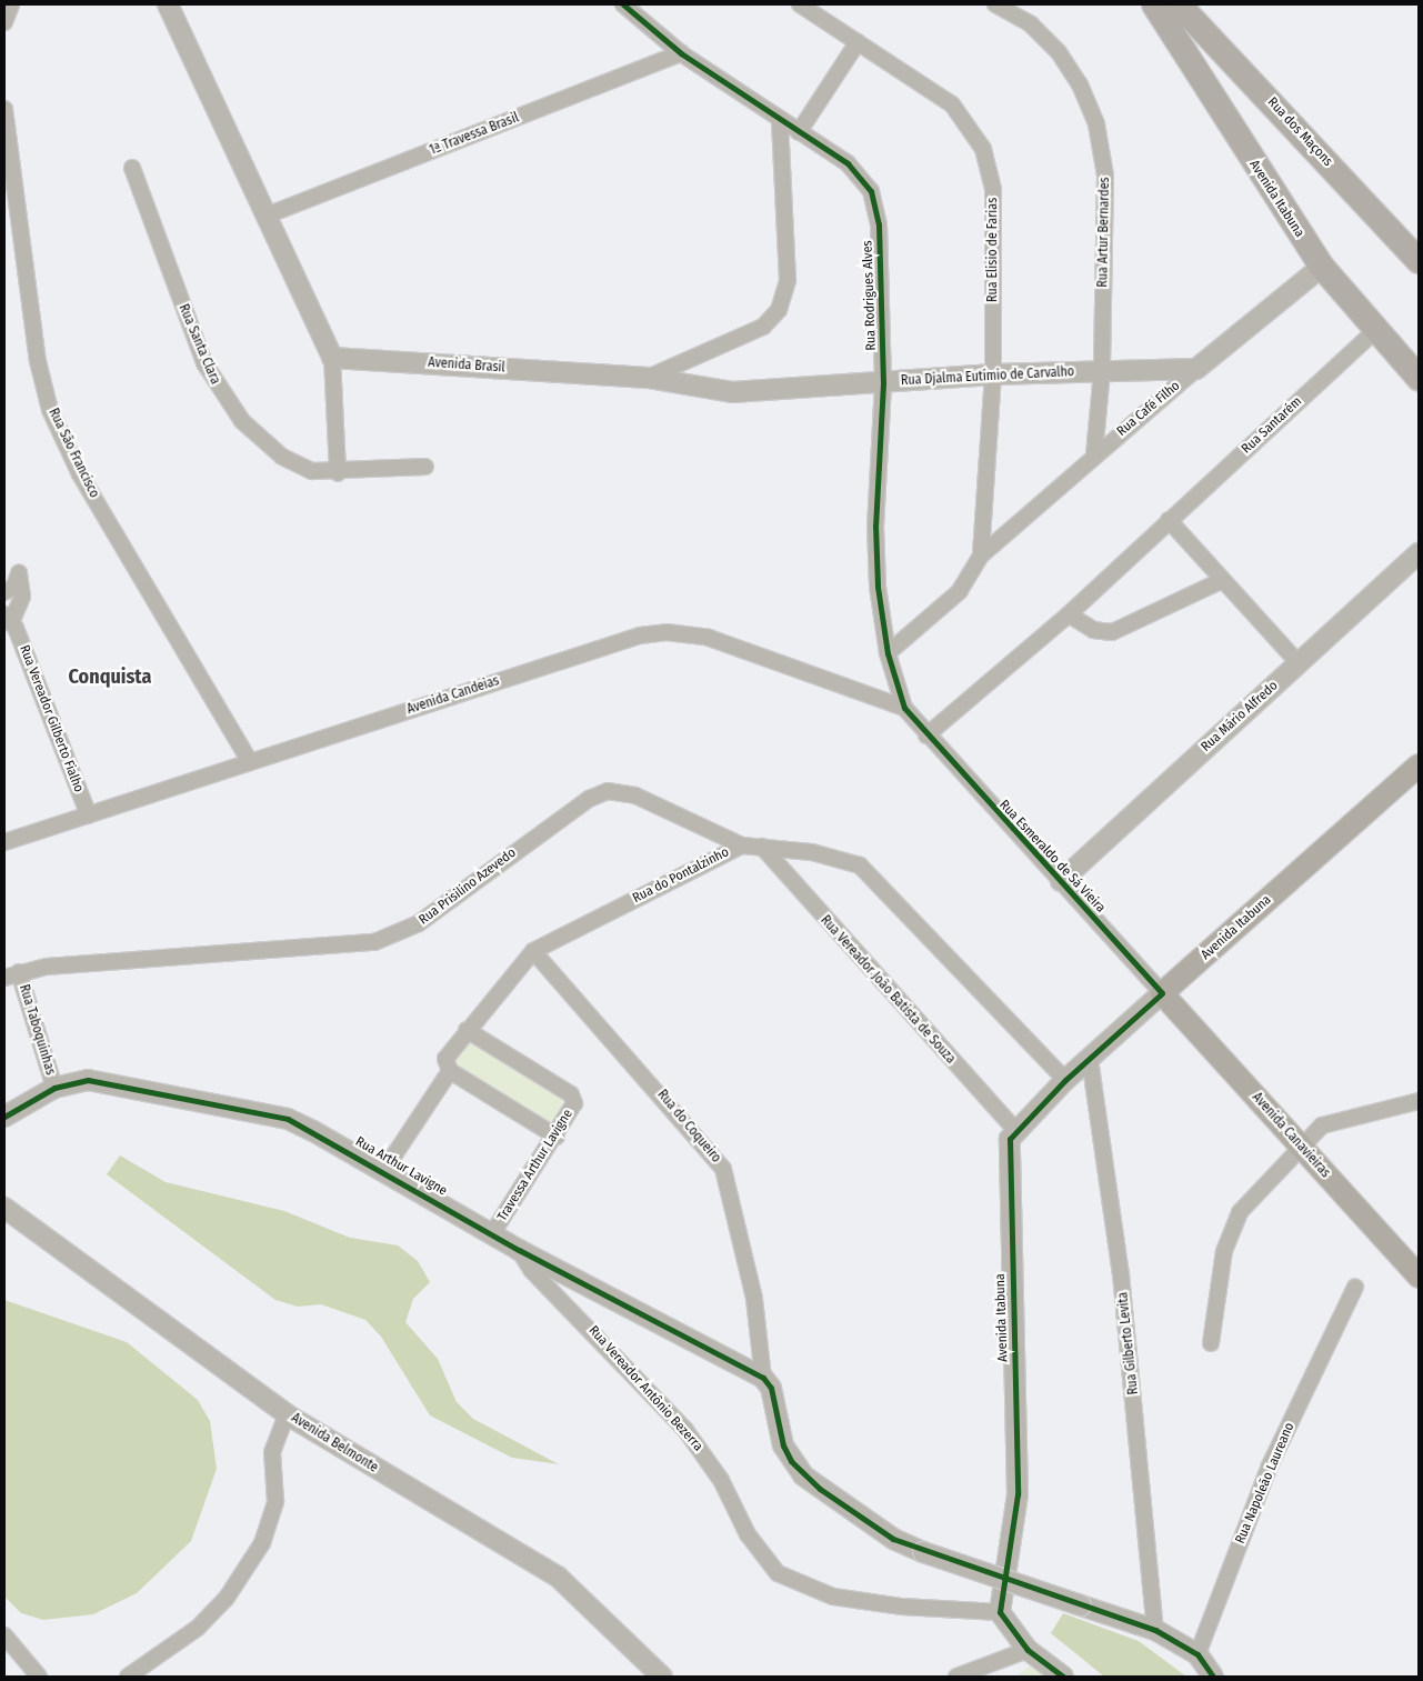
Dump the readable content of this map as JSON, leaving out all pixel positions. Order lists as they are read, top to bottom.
{
  "streets": {
    "main road": ["Rua dos Maçons", "Avenida Itabuna", "Avenida Canavieiras"],
    "street": [
      "1ª Travessa Brasil",
      "Rua Artur Bernardes",
      "Rua Elisio de Farias",
      "Rua Rodrigues Alves",
      "Rua Santa Clara",
      "Avenida Brasil",
      "Rua Djalma Eutímio de Carvalho",
      "Rua Café Filho",
      "Rua Santarém",
      "Rua São Francisco",
      "Avenida Candeias",
      "Rua Mário Alfredo",
      "Rua Vereador Gilberto Fialho",
      "Rua Esmeraldo de Sá Vieira",
      "Rua do Pontalzinho",
      "Rua Prisilino Azevedo",
      "Rua Vereador João Batista de Souza",
      "Rua Taboquinhas",
      "Rua do Coqueiro",
      "Travessa Arthur Lavigne",
      "Rua Arthur Lavigne",
      "Rua Gilberto Levita",
      "Rua Vereador Antônio Bezerra",
      "Avenida Belmonte",
      "Rua Napoleão Laureano"
    ]
  },
  "crossings": [
    ["1ª Travessa Brasil", "Rua Rodrigues Alves"],
    ["Avenida Itabuna", "Rua Café Filho"],
    ["Avenida Itabuna", "Rua Santarém"],
    ["Avenida Itabuna", "Rua Esmeraldo de Sá Vieira"],
    ["Avenida Itabuna", "Rua do Pontalzinho"],
    ["Avenida Itabuna", "Rua Vereador João Batista de Souza"],
    ["Avenida Itabuna", "Avenida Canavieiras"],
    ["Avenida Itabuna", "Rua Gilberto Levita"],
    ["Avenida Itabuna", "Rua Vereador Antônio Bezerra"],
    ["Rua Artur Bernardes", "Rua Djalma Eutímio de Carvalho"],
    ["Rua Elisio de Farias", "Rua Djalma Eutímio de Carvalho"],
    ["Rua Elisio de Farias", "Rua Café Filho"],
    ["Rua Rodrigues Alves", "Avenida Brasil"],
    ["Rua Rodrigues Alves", "Rua Djalma Eutímio de Carvalho"],
    ["Rua Rodrigues Alves", "Avenida Candeias"],
    ["Rua Rodrigues Alves", "Rua Esmeraldo de Sá Vieira"],
    ["Avenida Brasil", "Rua Djalma Eutímio de Carvalho"],
    ["Rua Djalma Eutímio de Carvalho", "Rua Café Filho"],
    ["Rua Santarém", "Rua Esmeraldo de Sá Vieira"],
    ["Rua São Francisco", "Avenida Candeias"],
    ["Avenida Candeias", "Rua Vereador Gilberto Fialho"],
    ["Avenida Candeias", "Rua Esmeraldo de Sá Vieira"],
    ["Rua Mário Alfredo", "Rua Esmeraldo de Sá Vieira"],
    ["Rua Esmeraldo de Sá Vieira", "Avenida Canavieiras"],
    ["Rua do Pontalzinho", "Rua Prisilino Azevedo"],
    ["Rua do Pontalzinho", "Rua Vereador João Batista de Souza"],
    ["Rua do Pontalzinho", "Rua do Coqueiro"],
    ["Rua do Pontalzinho", "Travessa Arthur Lavigne"],
    ["Rua Prisilino Azevedo", "Rua Taboquinhas"],
    ["Rua Taboquinhas", "Rua Arthur Lavigne"],
    ["Rua do Coqueiro", "Rua Arthur Lavigne"],
    ["Travessa Arthur Lavigne", "Rua Arthur Lavigne"],
    ["Rua Arthur Lavigne", "Rua Vereador Antônio Bezerra"]
  ],
  "districts": ["Conquista"]
}
